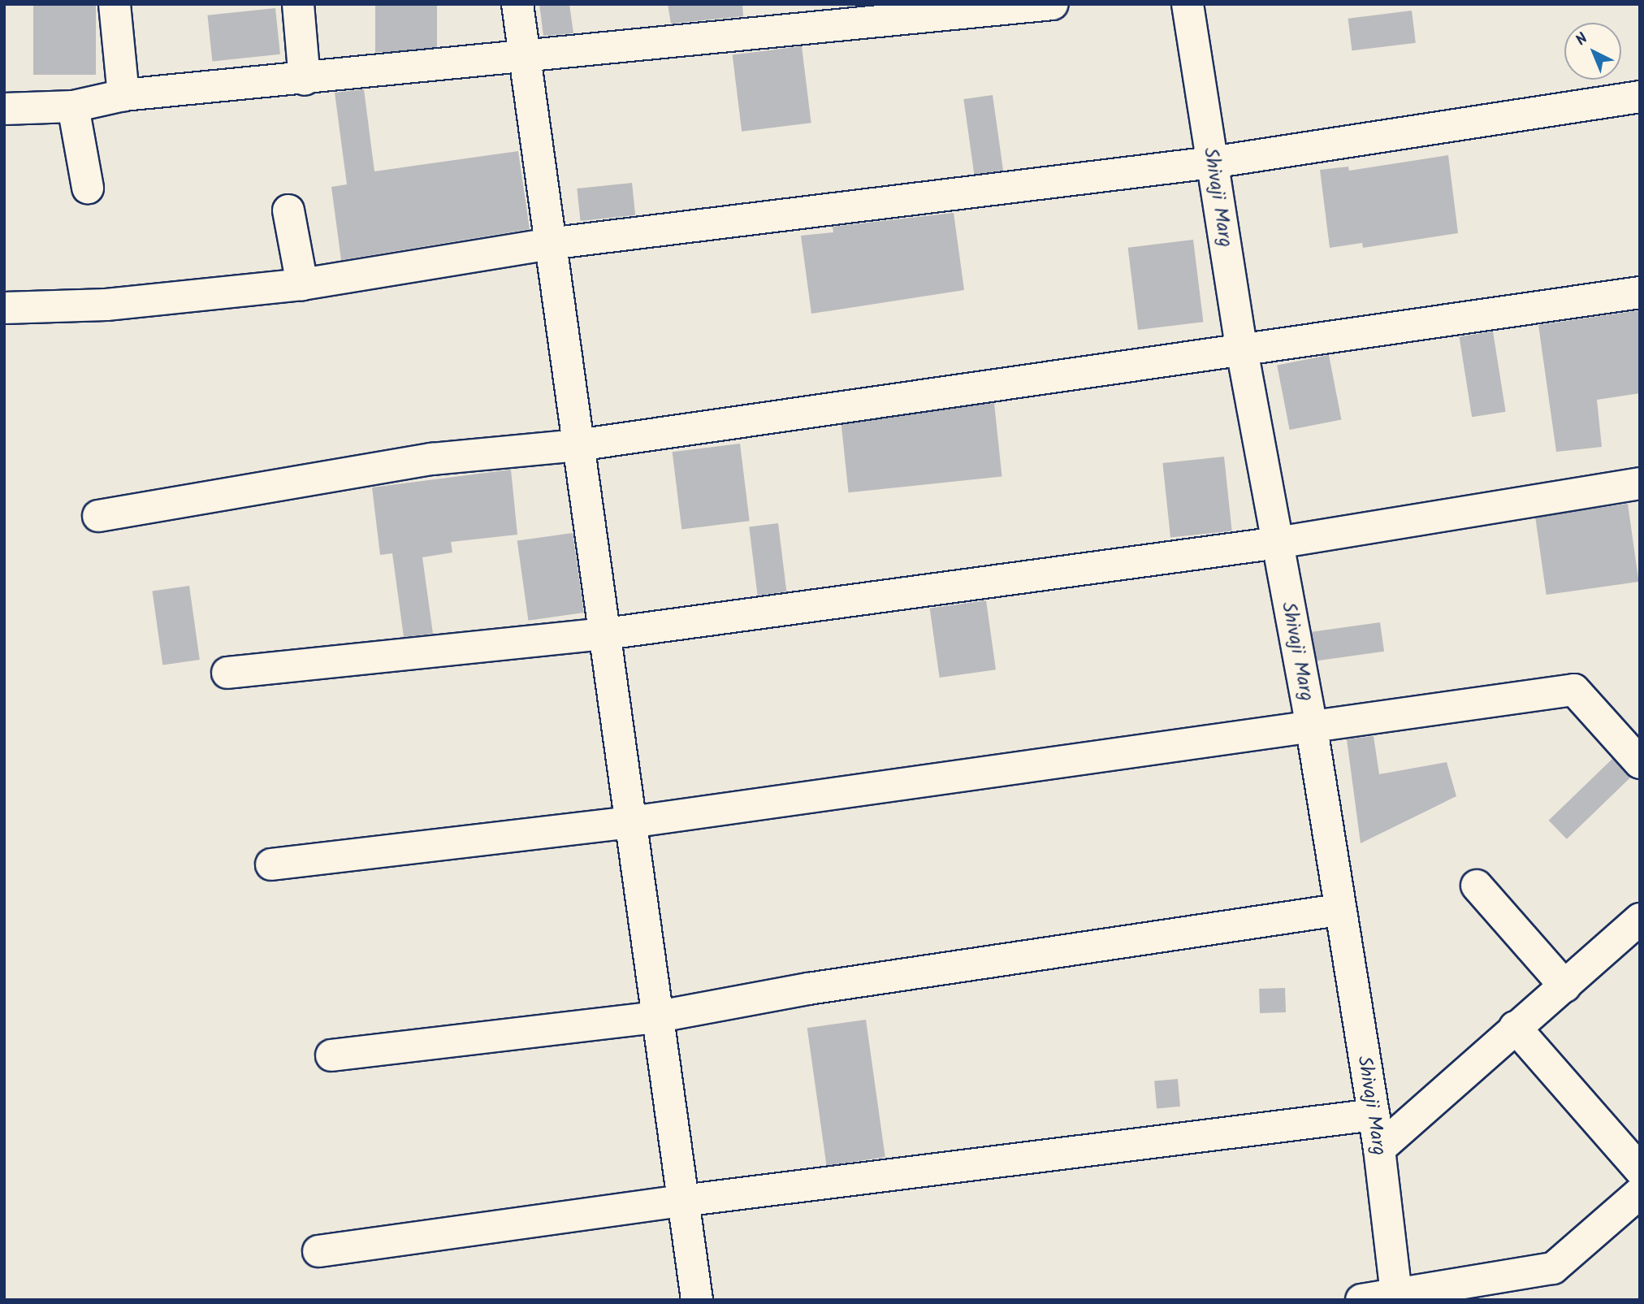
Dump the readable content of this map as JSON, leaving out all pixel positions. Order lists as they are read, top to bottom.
{
  "streets": {
    "street": ["Shivaji Marg"]
  },
  "north": "top left"
}
